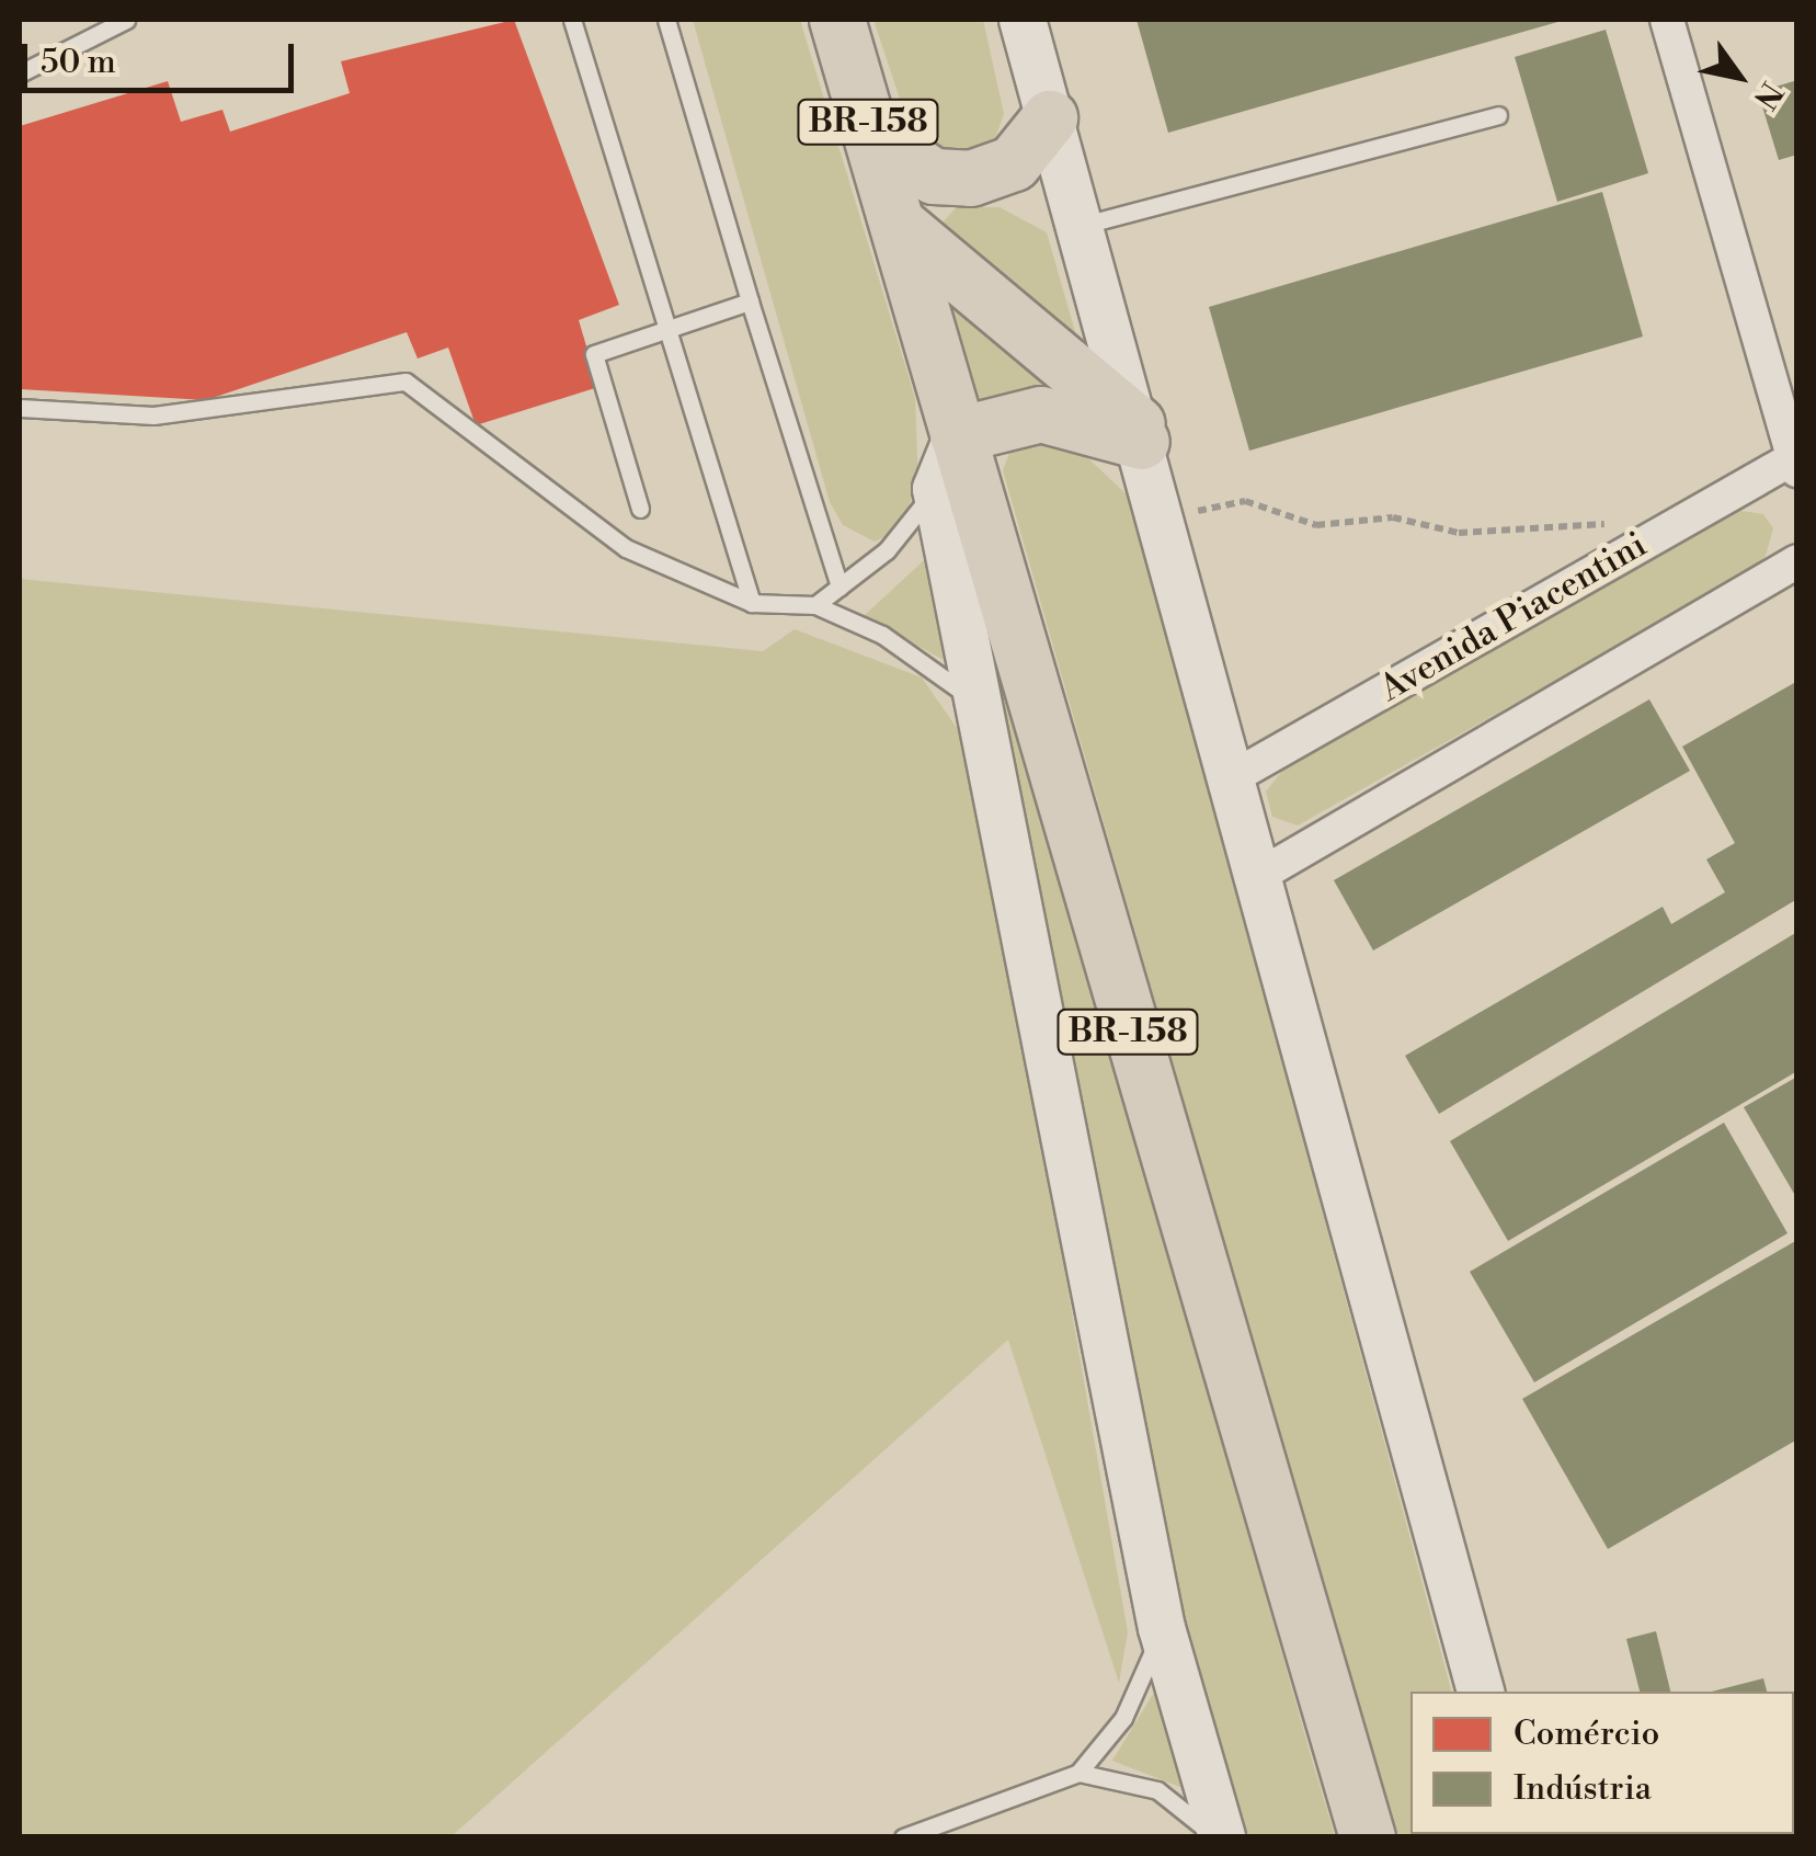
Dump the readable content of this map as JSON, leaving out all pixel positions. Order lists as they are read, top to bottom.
{
  "streets": {
    "highway": ["BR-158"],
    "street": ["Avenida Piacentini"]
  },
  "legend": ["Comércio", "Indústria"],
  "scale_bar": "50 m",
  "north": "bottom right"
}
